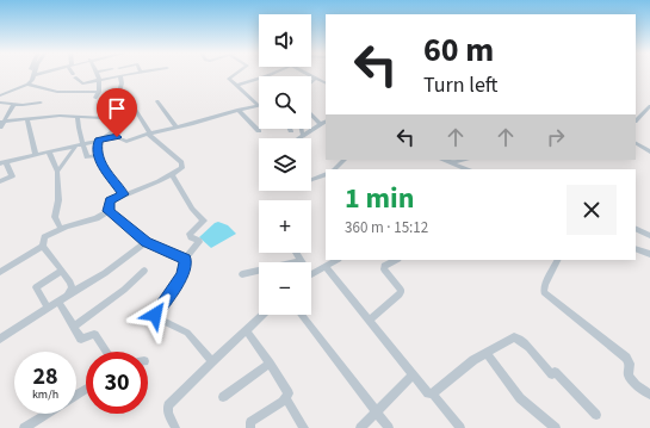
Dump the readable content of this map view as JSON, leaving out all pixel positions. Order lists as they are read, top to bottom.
{
  "page": {
    "map_buttons": ["+", "−"],
    "turn": ["60 m", "Turn left"],
    "heading": ["1 min", "360 m · 15:12"],
    "speed": "28 km/h",
    "limit": "30"
  }
}
